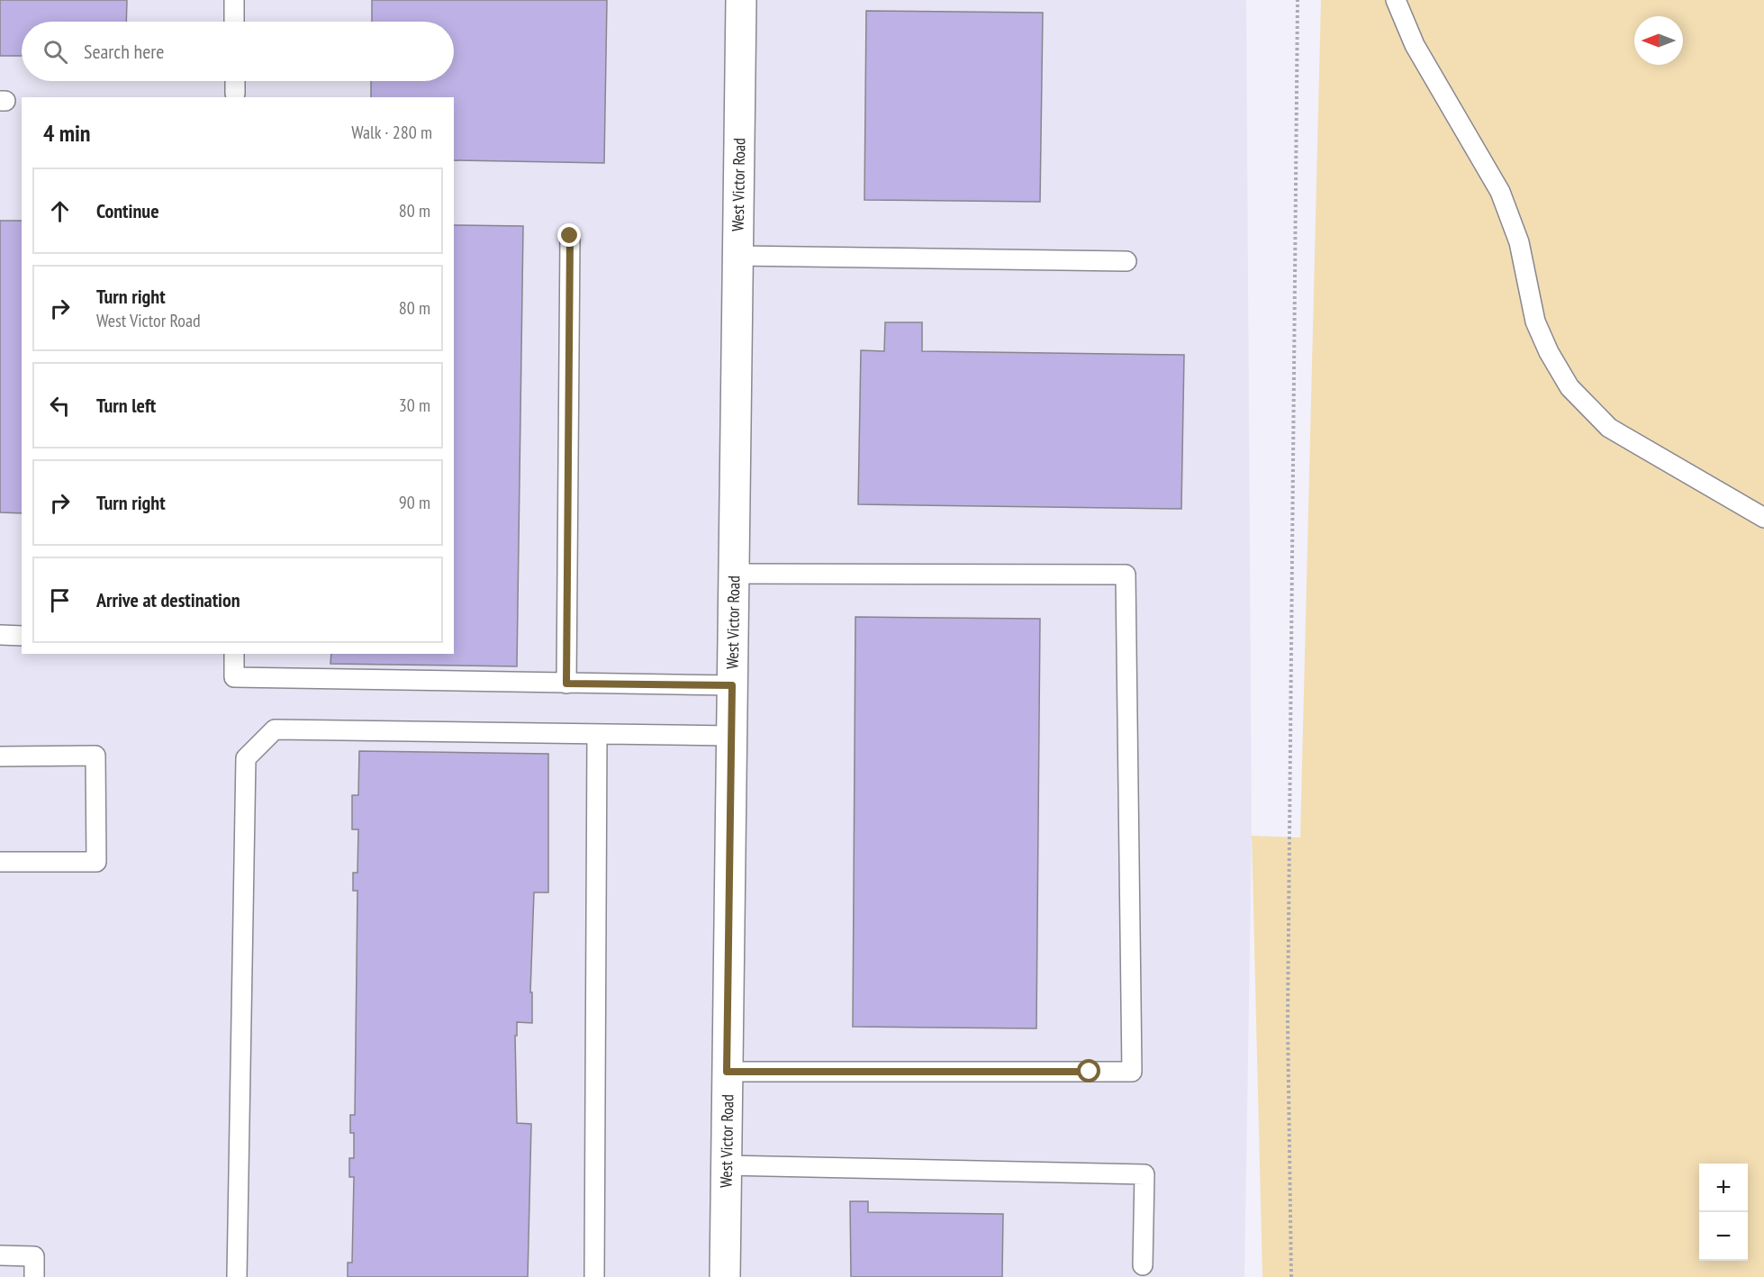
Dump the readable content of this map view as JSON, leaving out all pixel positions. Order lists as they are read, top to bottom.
{
  "streets": {
    "street": ["West Victor Road"]
  },
  "north": "left",
  "page": {
    "search": "Search here",
    "heading": ["4 min", "Walk · 280 m"],
    "list": [
      ["Continue", "80 m"],
      ["Turn right", "West Victor Road", "80 m"],
      ["Turn left", "30 m"],
      ["Turn right", "90 m"],
      "Arrive at destination"
    ],
    "map_buttons": ["+", "−"]
  }
}
